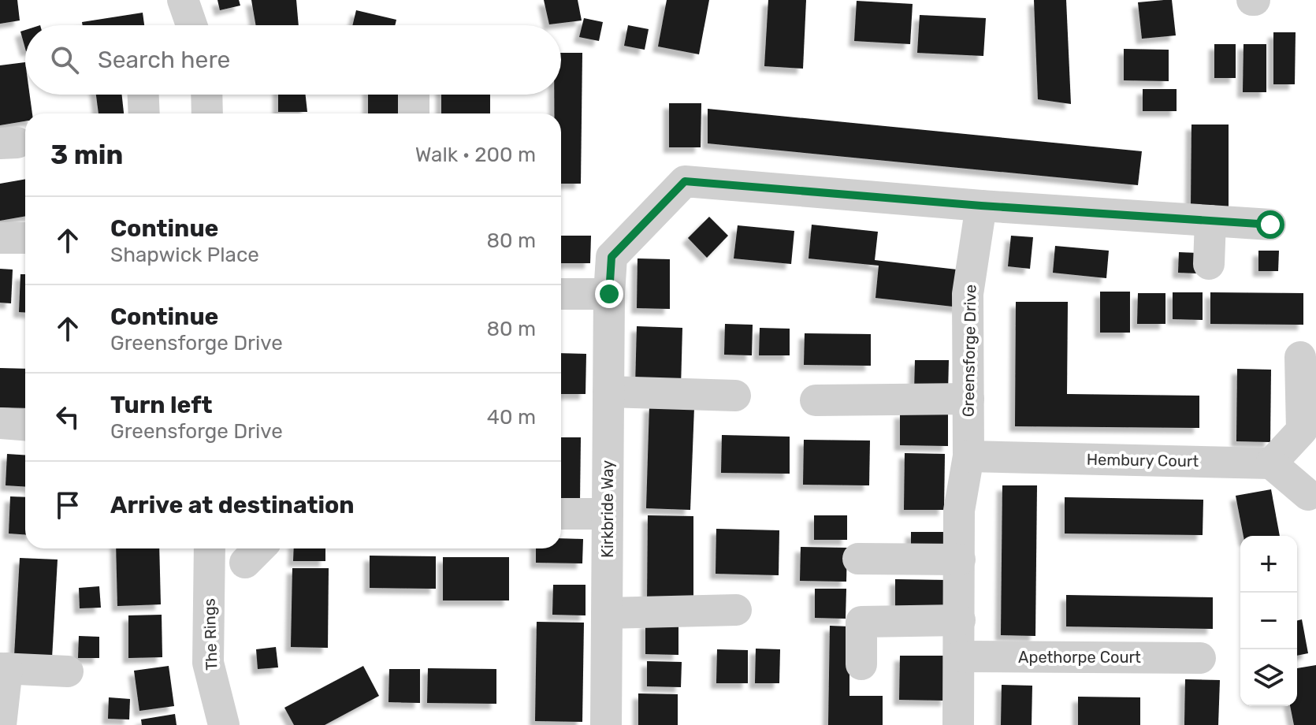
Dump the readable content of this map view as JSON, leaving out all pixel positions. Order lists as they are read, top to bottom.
{
  "streets": {
    "street": [
      "Greensforge Drive",
      "Hembury Court",
      "Kirkbride Way",
      "The Rings",
      "Apethorpe Court"
    ]
  },
  "crossings": [
    ["Greensforge Drive", "Hembury Court"],
    ["Greensforge Drive", "Apethorpe Court"]
  ],
  "page": {
    "search": "Search here",
    "heading": ["3 min", "Walk · 200 m"],
    "list": [
      ["Continue", "Shapwick Place", "80 m"],
      ["Continue", "Greensforge Drive", "80 m"],
      ["Turn left", "Greensforge Drive", "40 m"],
      "Arrive at destination"
    ],
    "map_buttons": ["+", "−"]
  }
}
